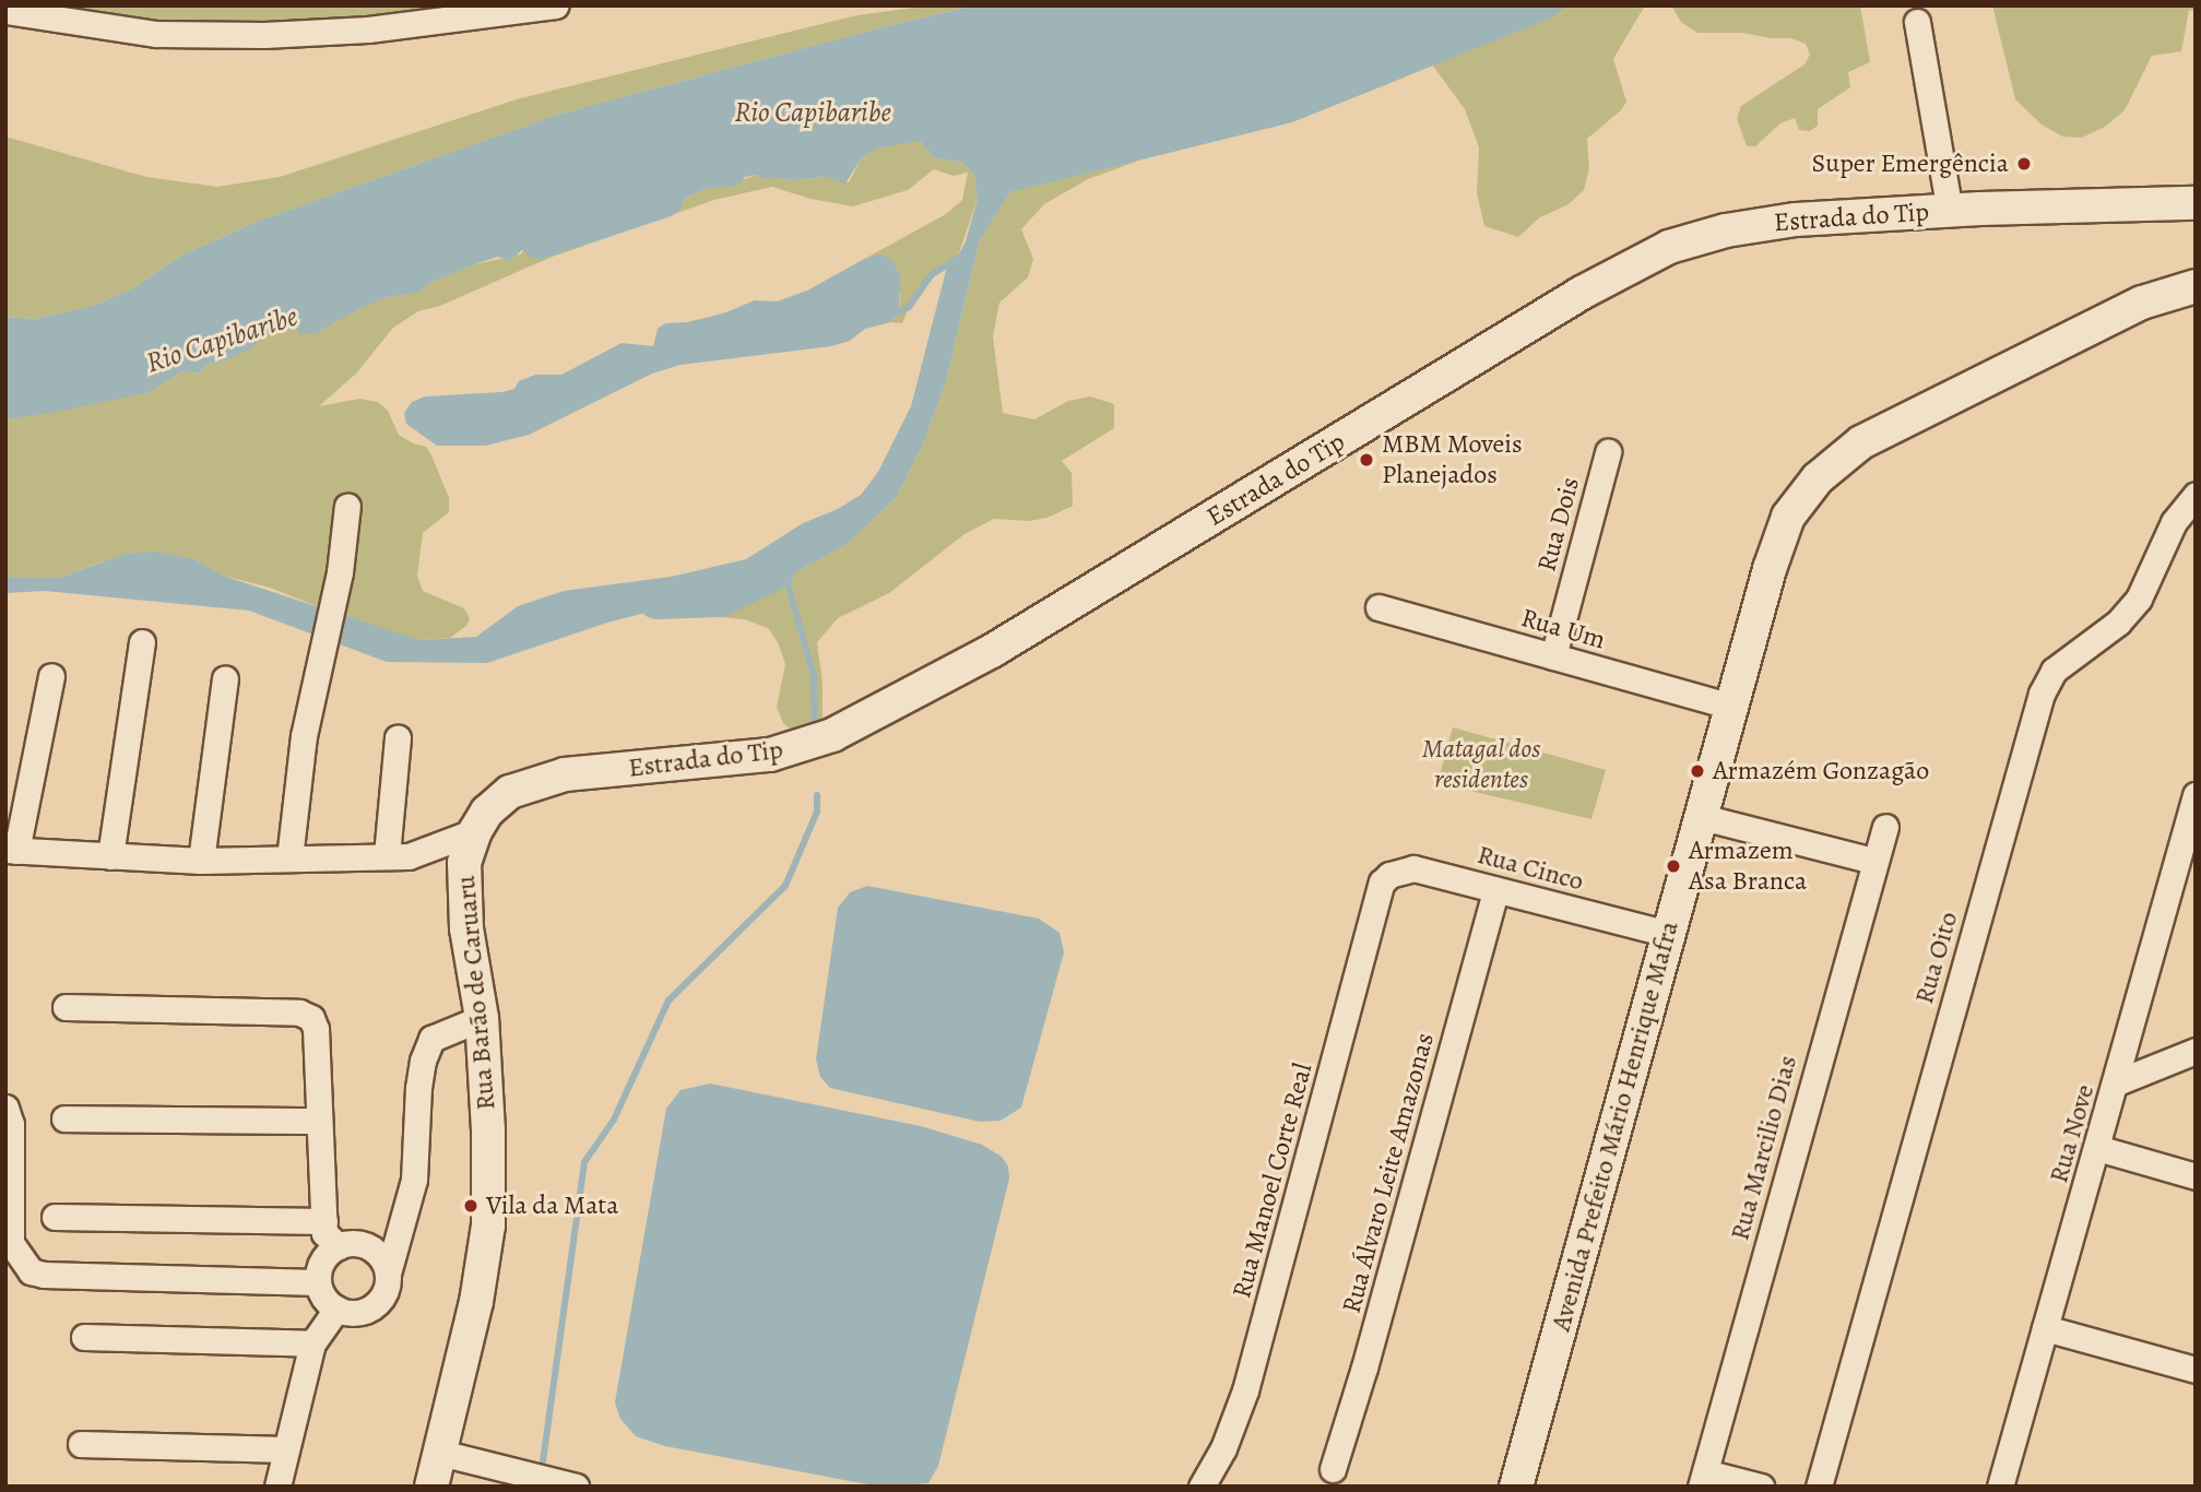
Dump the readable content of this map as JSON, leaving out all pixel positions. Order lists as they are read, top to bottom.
{
  "streets": {
    "street": [
      "Estrada do Tip",
      "Rua Dois",
      "Rua Um",
      "Rua Cinco",
      "Rua Oito",
      "Rua Barão de Caruaru",
      "Avenida Prefeito Mário Henrique Mafra",
      "Rua Nove",
      "Rua Marcilio Dias",
      "Rua Álvaro Leite Amazonas",
      "Rua Manoel Corte Real"
    ]
  },
  "crossings": [
    ["Estrada do Tip", "Rua Barão de Caruaru"],
    ["Rua Dois", "Rua Um"],
    ["Rua Um", "Avenida Prefeito Mário Henrique Mafra"],
    ["Rua Cinco", "Avenida Prefeito Mário Henrique Mafra"],
    ["Rua Cinco", "Rua Álvaro Leite Amazonas"],
    ["Rua Cinco", "Rua Manoel Corte Real"]
  ],
  "water": ["Rio Capibaribe"],
  "parks": ["Matagal dos residentes"],
  "places": [
    "Super Emergência",
    "MBM Moveis Planejados",
    "Armazém Gonzagão",
    "Armazem Asa Branca",
    "Vila da Mata"
  ]
}
